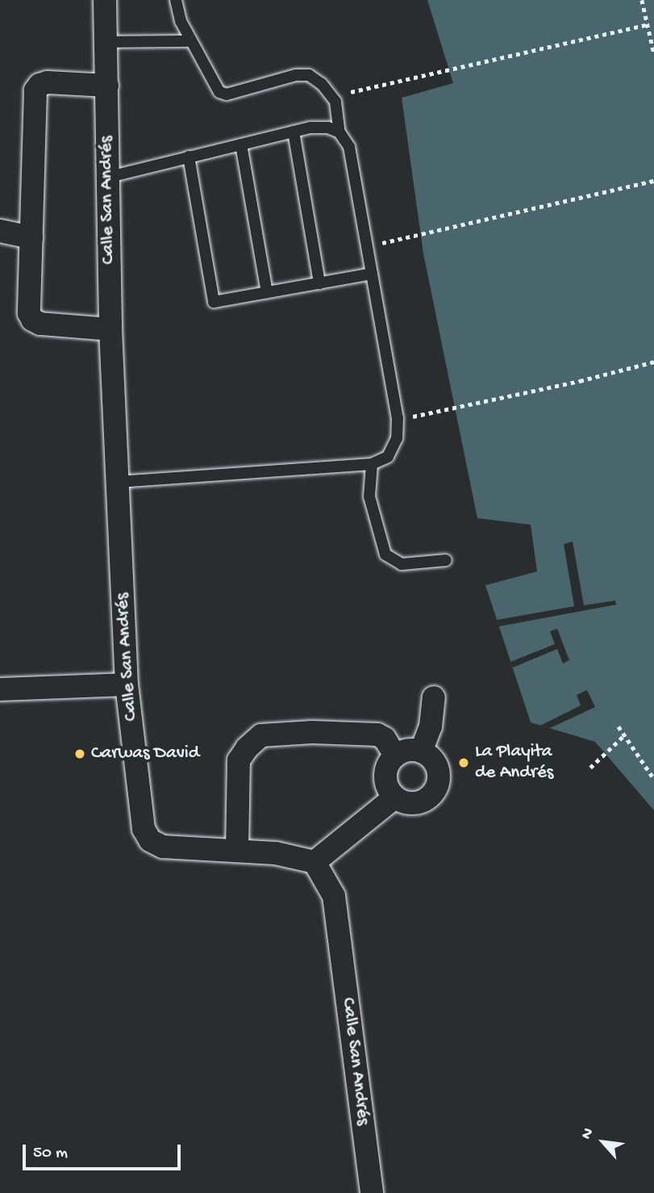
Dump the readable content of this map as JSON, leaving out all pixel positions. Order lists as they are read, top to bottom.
{
  "streets": {
    "street": ["Calle San Andrés"]
  },
  "places": ["Carwas David", "La Playita de Andrés"],
  "scale_bar": "50 m",
  "north": "top left"
}
